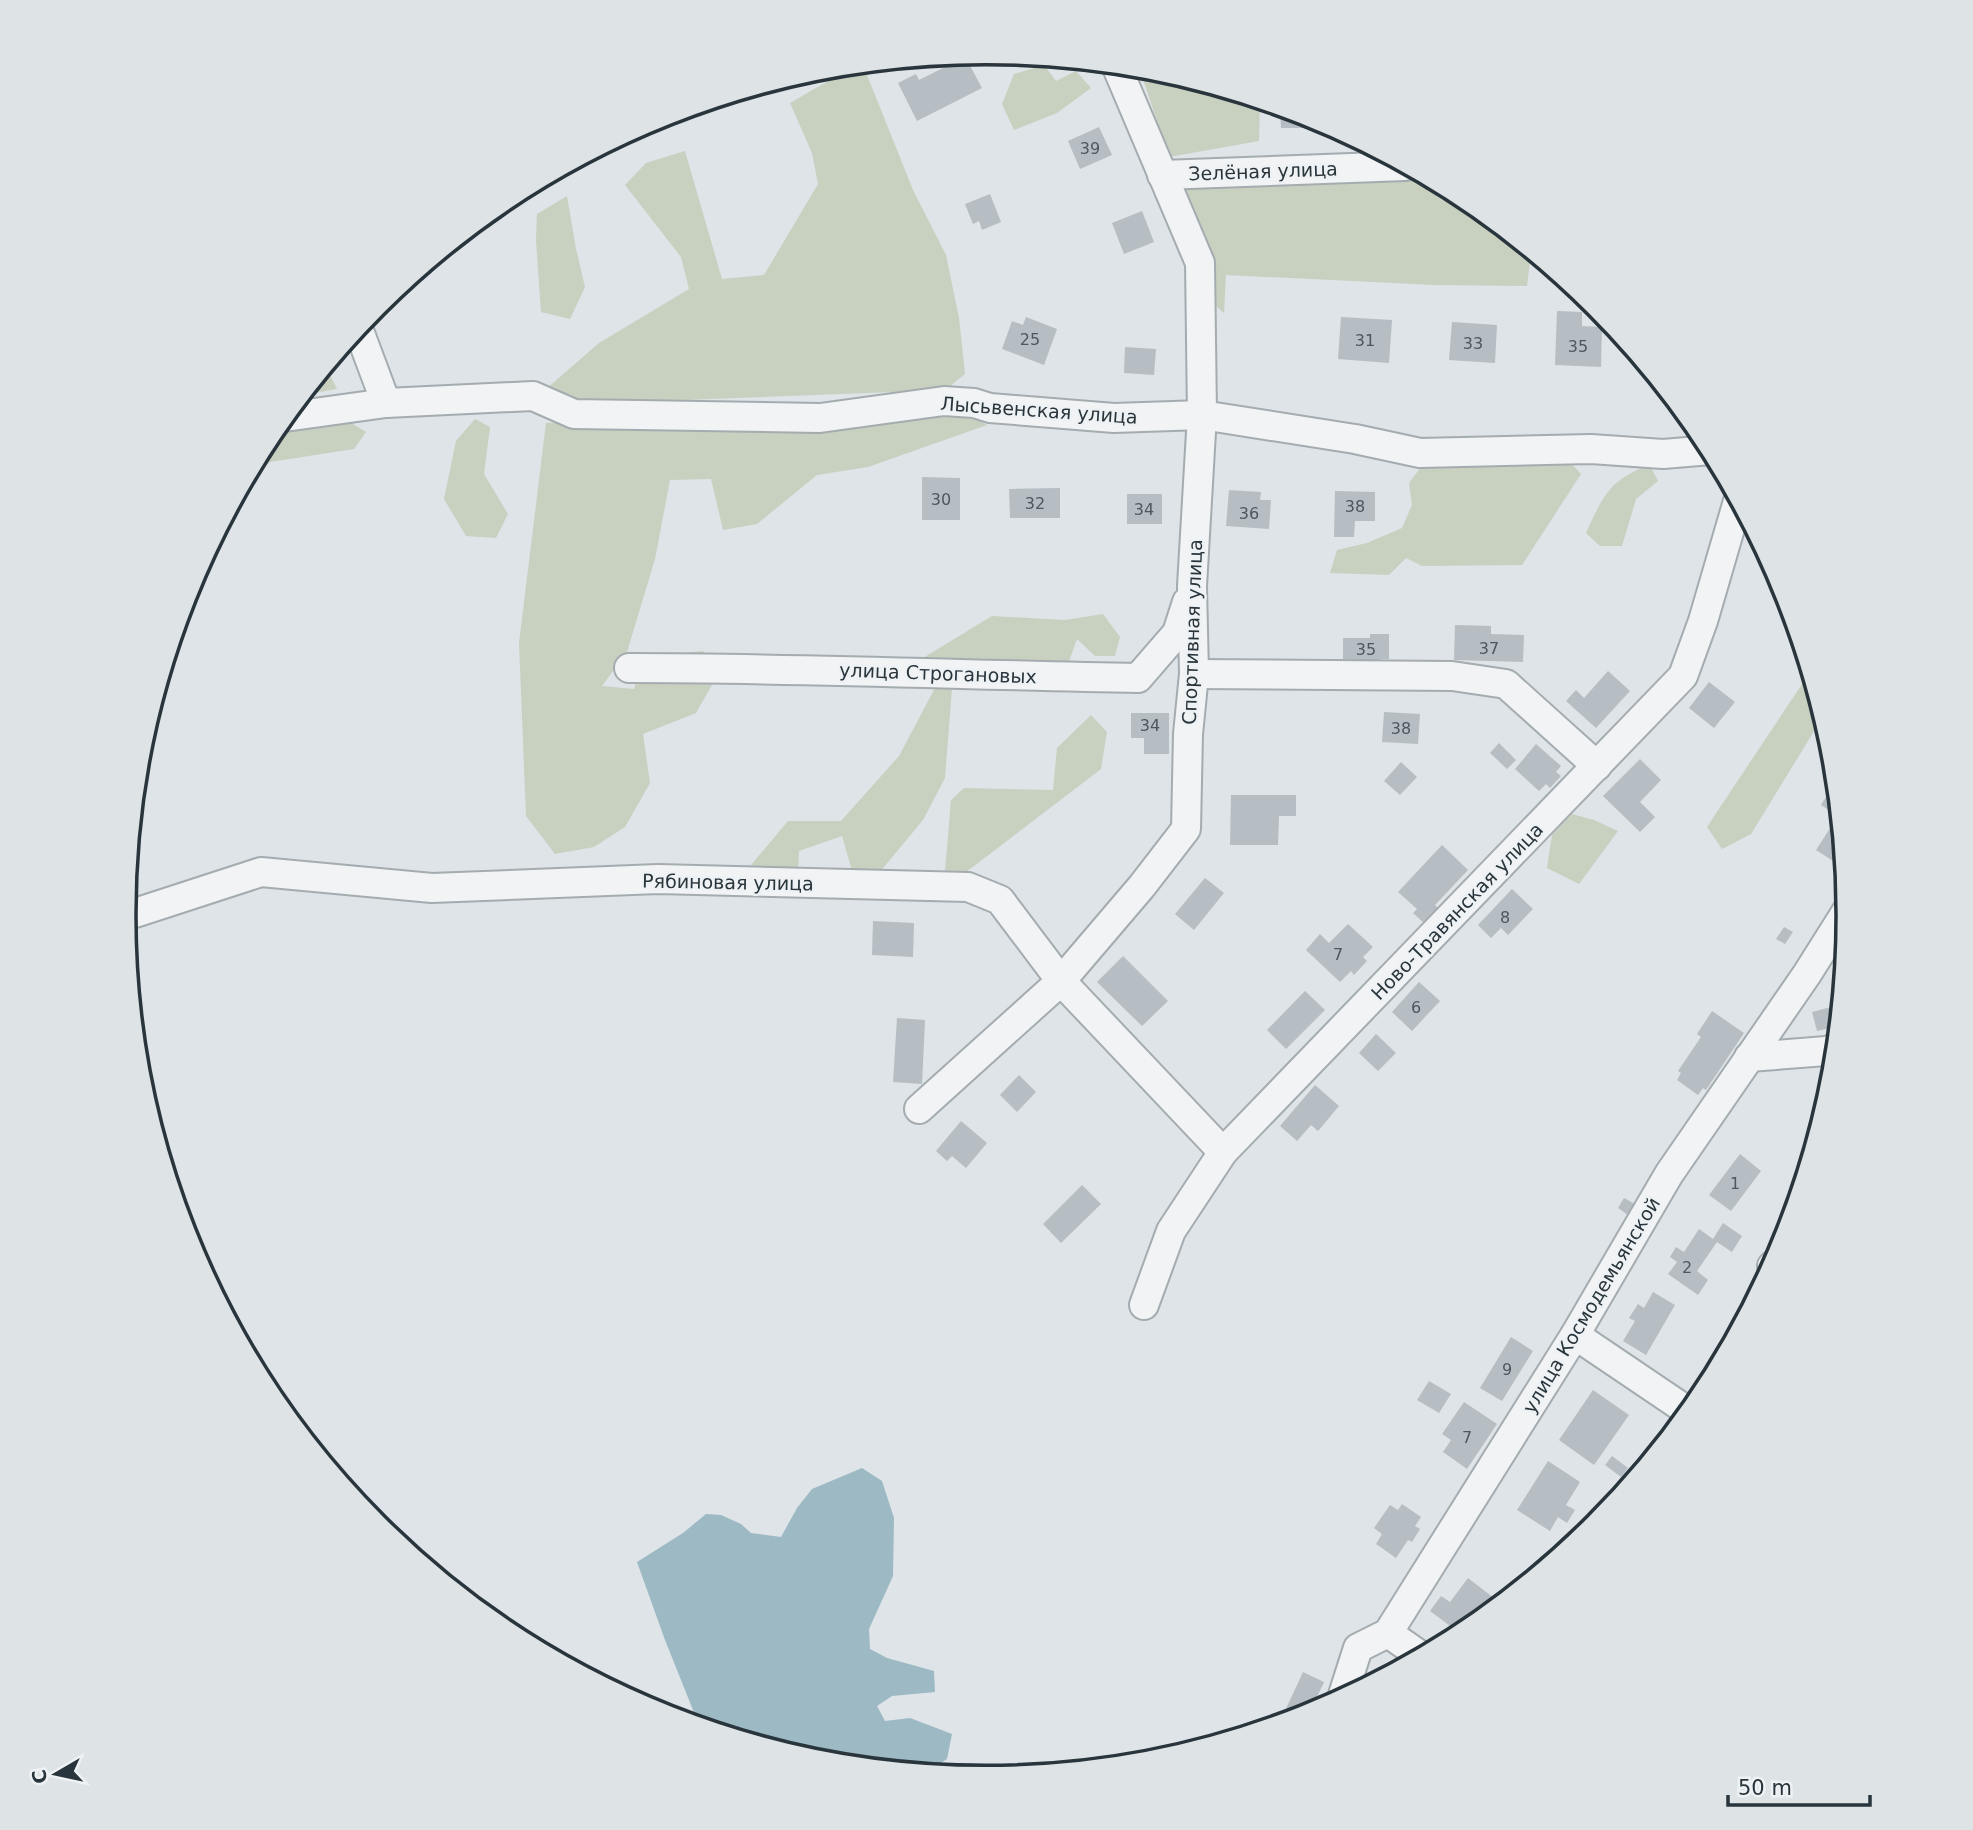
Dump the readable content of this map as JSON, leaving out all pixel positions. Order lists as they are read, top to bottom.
{
  "streets": {
    "street": [
      "Зелёная улица",
      "Лысьвенская улица",
      "Спортивная улица",
      "улица Строгановых",
      "Рябиновая улица",
      "Ново-Травянская улица",
      "улица Космодемьянской"
    ]
  },
  "crossings": [
    ["Зелёная улица", "Спортивная улица"],
    ["Лысьвенская улица", "Спортивная улица"],
    ["Спортивная улица", "улица Строгановых"],
    ["Спортивная улица", "Рябиновая улица"],
    ["Рябиновая улица", "Ново-Травянская улица"]
  ],
  "house_numbers": [
    "39",
    "25",
    "31",
    "33",
    "35",
    "30",
    "32",
    "38",
    "34",
    "36",
    "37",
    "35",
    "34",
    "38",
    "8",
    "7",
    "6",
    "1",
    "2",
    "9",
    "7"
  ],
  "scale_bar": "50 m",
  "north": "left"
}
